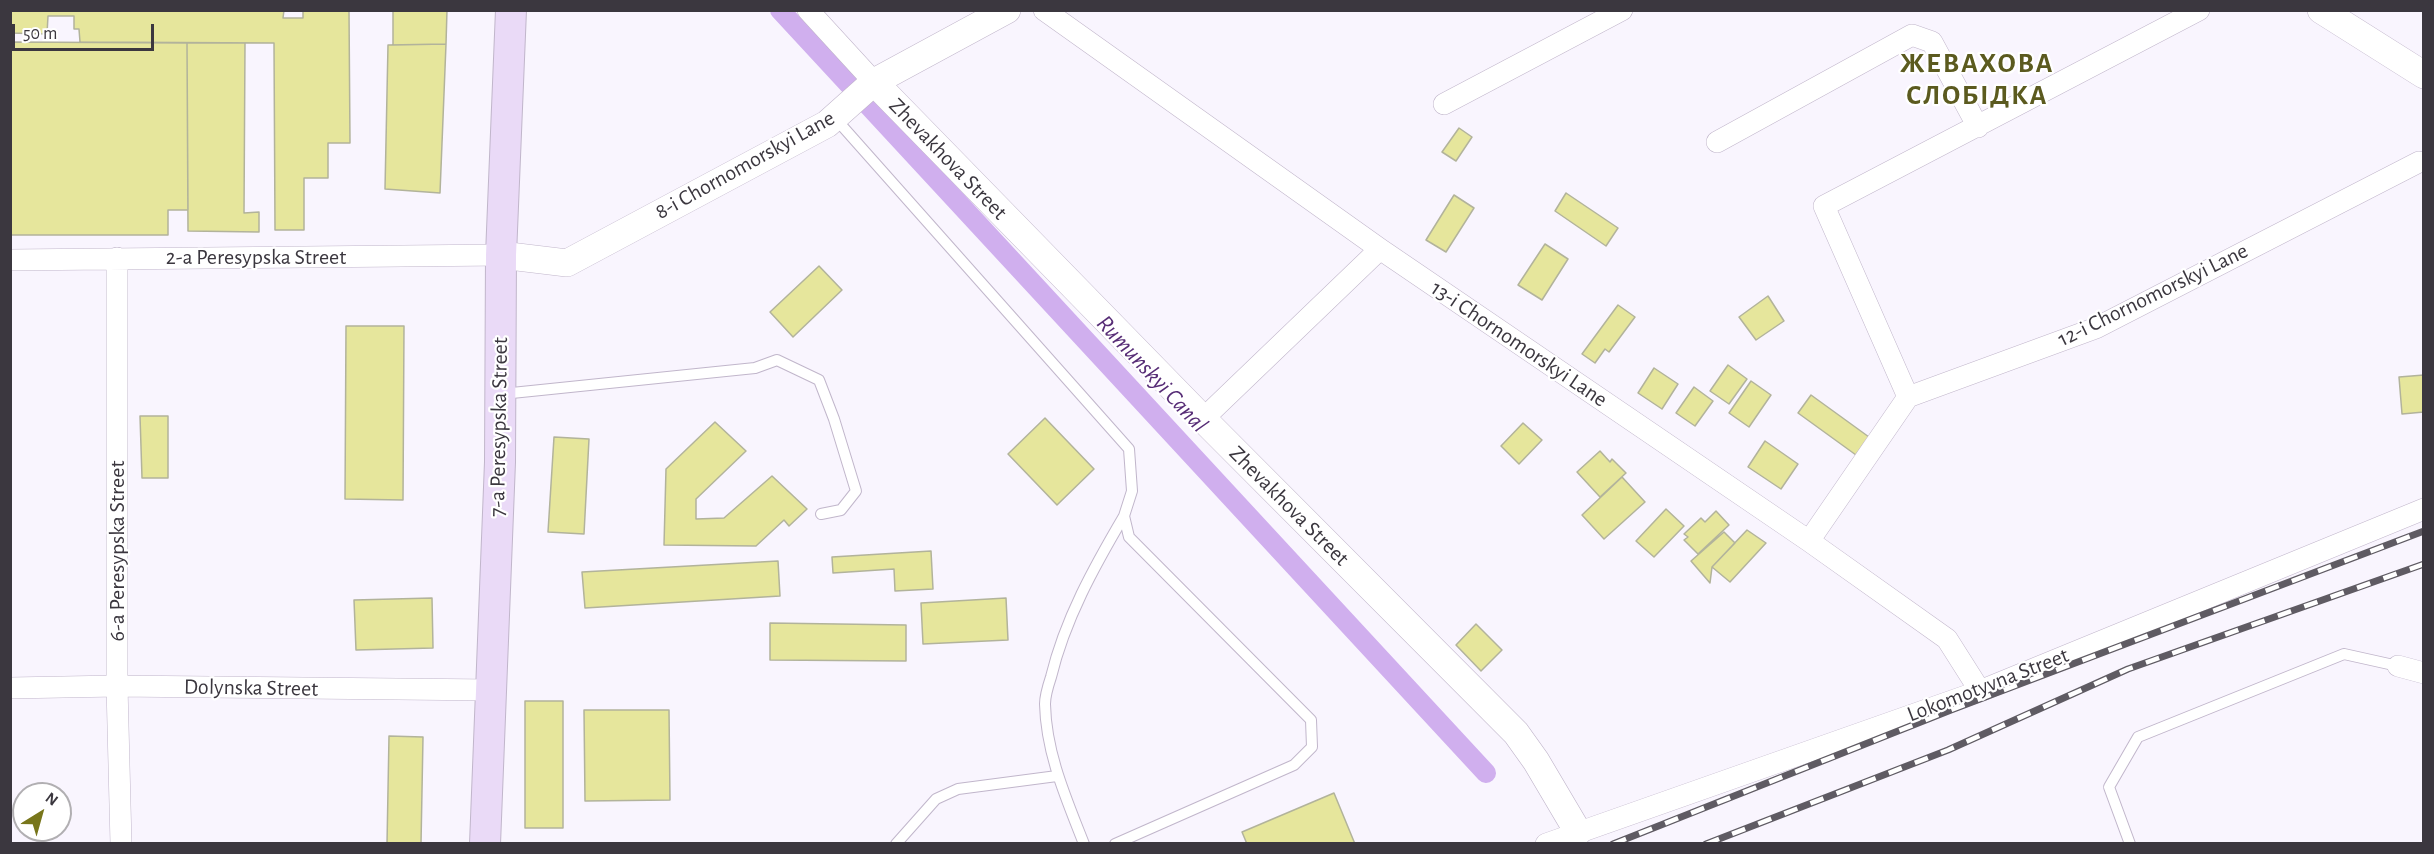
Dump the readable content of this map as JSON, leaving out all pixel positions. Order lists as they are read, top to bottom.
{
  "streets": {
    "main road": ["7-a Peresypska Street"],
    "street": [
      "Zhevakhova Street",
      "8-i Chornomorskyi Lane",
      "2-a Peresypska Street",
      "12-i Chornomorskyi Lane",
      "13-i Chornomorskyi Lane",
      "6-a Peresypska Street",
      "Lokomotyvna Street",
      "Dolynska Street"
    ]
  },
  "crossings": [
    ["Zhevakhova Street", "8-i Chornomorskyi Lane"],
    ["Zhevakhova Street", "Lokomotyvna Street"],
    ["8-i Chornomorskyi Lane", "2-a Peresypska Street"],
    ["8-i Chornomorskyi Lane", "7-a Peresypska Street"],
    ["2-a Peresypska Street", "7-a Peresypska Street"],
    ["2-a Peresypska Street", "6-a Peresypska Street"],
    ["13-i Chornomorskyi Lane", "Lokomotyvna Street"],
    ["7-a Peresypska Street", "Dolynska Street"],
    ["6-a Peresypska Street", "Dolynska Street"]
  ],
  "districts": ["ЖЕВАХОВА СЛОБІДКА"],
  "water": ["Rumunskyi Canal"],
  "scale_bar": "50 m",
  "north": "top right"
}
